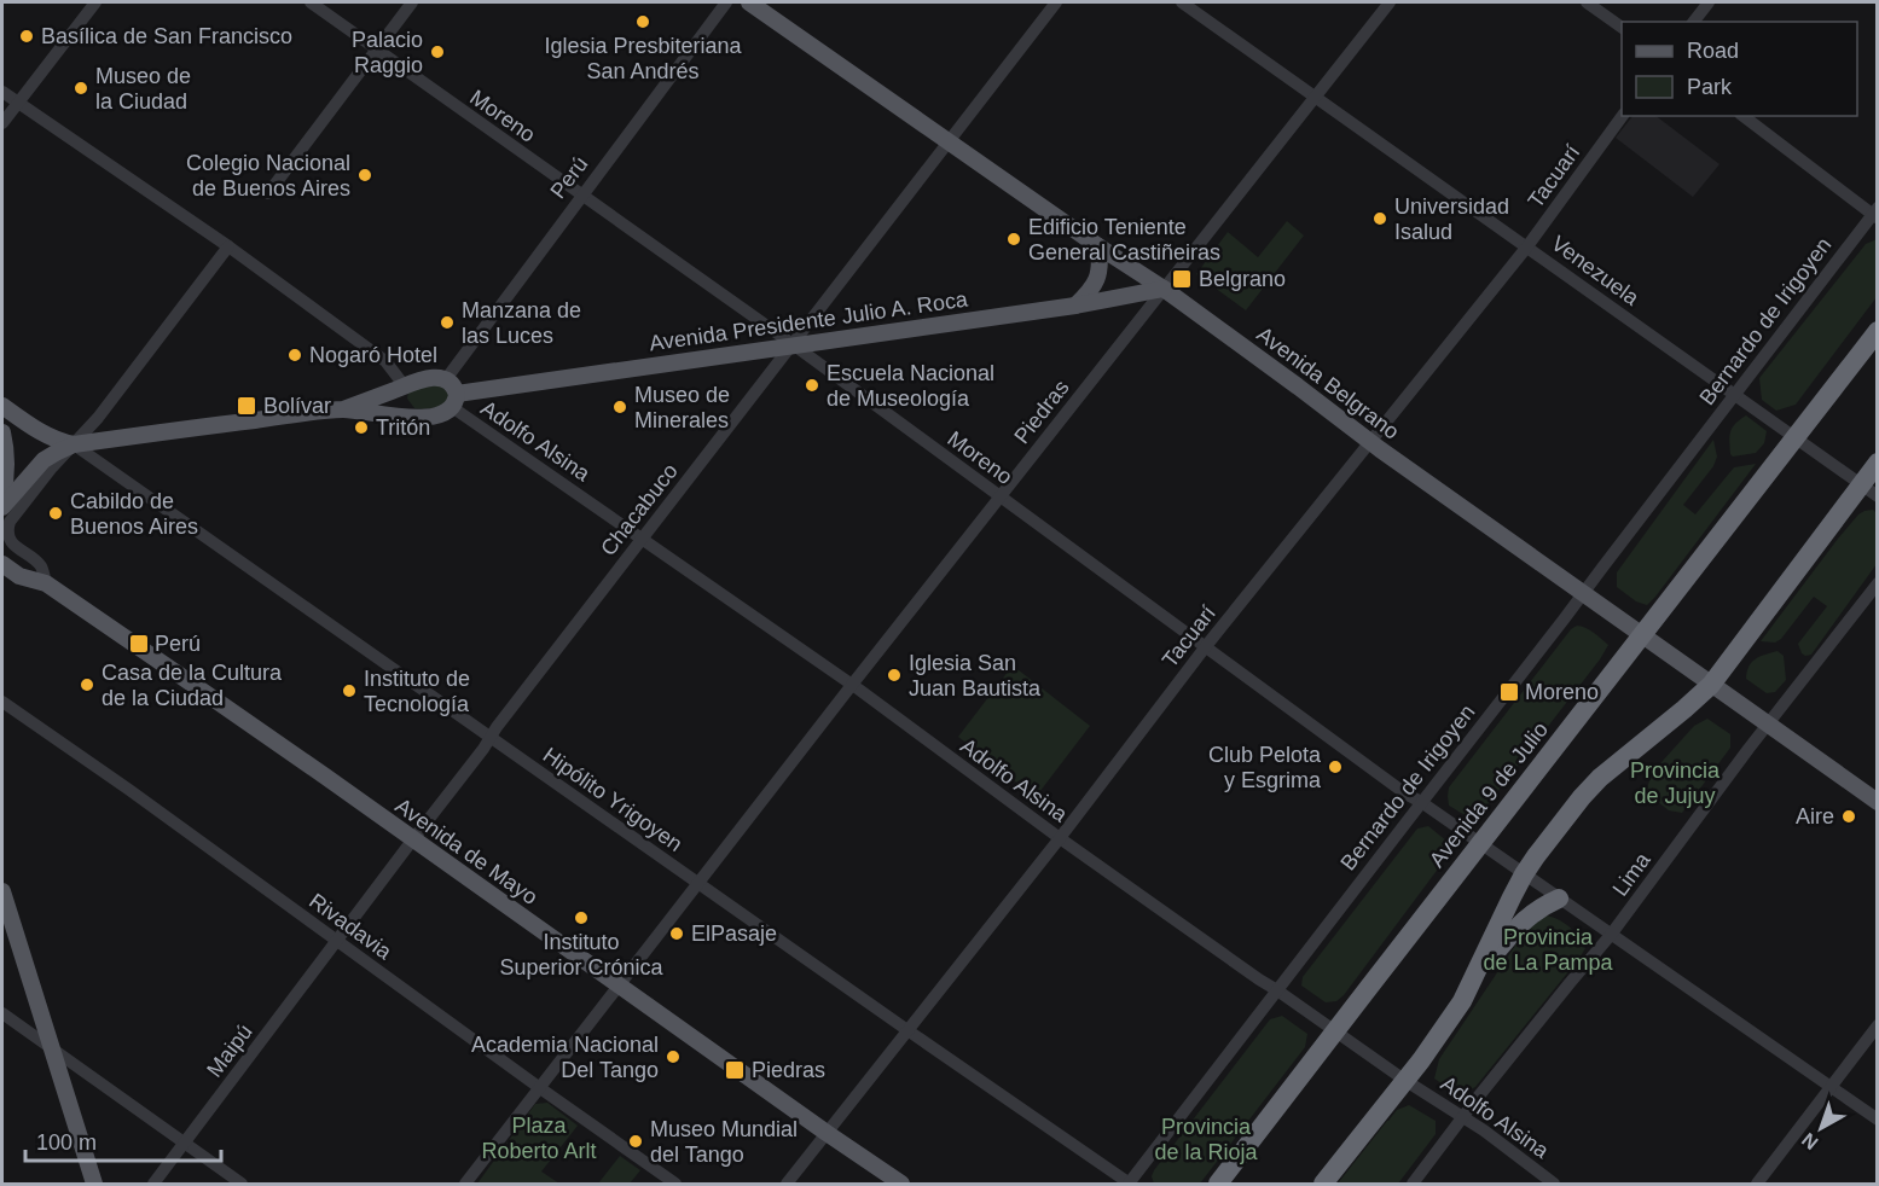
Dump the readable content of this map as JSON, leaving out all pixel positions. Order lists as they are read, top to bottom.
{
  "streets": {
    "highway": ["Avenida 9 de Julio"],
    "main road": ["Avenida Presidente Julio A. Roca", "Avenida Belgrano", "Avenida de Mayo"],
    "street": [
      "Moreno",
      "Tacuarí",
      "Perú",
      "Venezuela",
      "Bernardo de Irigoyen",
      "Piedras",
      "Adolfo Alsina",
      "Chacabuco",
      "Hipólito Yrigoyen",
      "Lima",
      "Rivadavia",
      "Maipú"
    ]
  },
  "crossings": [
    ["Moreno", "Tacuarí"],
    ["Moreno", "Perú"],
    ["Moreno", "Avenida Presidente Julio A. Roca"],
    ["Moreno", "Bernardo de Irigoyen"],
    ["Moreno", "Piedras"],
    ["Moreno", "Chacabuco"],
    ["Moreno", "Avenida 9 de Julio"],
    ["Moreno", "Lima"],
    ["Tacuarí", "Venezuela"],
    ["Tacuarí", "Avenida Belgrano"],
    ["Tacuarí", "Adolfo Alsina"],
    ["Tacuarí", "Hipólito Yrigoyen"],
    ["Tacuarí", "Avenida de Mayo"],
    ["Perú", "Avenida Presidente Julio A. Roca"],
    ["Perú", "Adolfo Alsina"],
    ["Venezuela", "Bernardo de Irigoyen"],
    ["Venezuela", "Piedras"],
    ["Venezuela", "Avenida 9 de Julio"],
    ["Avenida Presidente Julio A. Roca", "Avenida Belgrano"],
    ["Avenida Presidente Julio A. Roca", "Piedras"],
    ["Avenida Presidente Julio A. Roca", "Adolfo Alsina"],
    ["Avenida Presidente Julio A. Roca", "Chacabuco"],
    ["Avenida Presidente Julio A. Roca", "Hipólito Yrigoyen"],
    ["Bernardo de Irigoyen", "Avenida Belgrano"],
    ["Bernardo de Irigoyen", "Adolfo Alsina"],
    ["Bernardo de Irigoyen", "Hipólito Yrigoyen"],
    ["Avenida Belgrano", "Piedras"],
    ["Avenida Belgrano", "Chacabuco"],
    ["Avenida Belgrano", "Avenida 9 de Julio"],
    ["Avenida Belgrano", "Lima"],
    ["Piedras", "Adolfo Alsina"],
    ["Piedras", "Hipólito Yrigoyen"],
    ["Piedras", "Avenida de Mayo"],
    ["Piedras", "Rivadavia"],
    ["Adolfo Alsina", "Chacabuco"],
    ["Adolfo Alsina", "Avenida 9 de Julio"],
    ["Adolfo Alsina", "Lima"],
    ["Chacabuco", "Hipólito Yrigoyen"],
    ["Chacabuco", "Avenida de Mayo"],
    ["Chacabuco", "Rivadavia"],
    ["Chacabuco", "Maipú"],
    ["Rivadavia", "Maipú"]
  ],
  "parks": [
    "Provincia de Jujuy",
    "Provincia de La Pampa",
    "Plaza Roberto Arlt",
    "Provincia de la Rioja"
  ],
  "places": {
    "other": [
      "Iglesia Presbiteriana San Andrés",
      "Basílica de San Francisco",
      "Palacio Raggio",
      "Museo de la Ciudad",
      "Colegio Nacional de Buenos Aires",
      "Universidad Isalud",
      "Edificio Teniente General Castiñeiras",
      "Manzana de las Luces",
      "Nogaró Hotel",
      "Escuela Nacional de Museología",
      "Museo de Minerales",
      "Tritón",
      "Cabildo de Buenos Aires",
      "Iglesia San Juan Bautista",
      "Casa de la Cultura de la Ciudad",
      "Instituto de Tecnología",
      "Club Pelota y Esgrima",
      "Aire",
      "Instituto Superior Crónica",
      "ElPasaje",
      "Academia Nacional Del Tango",
      "Museo Mundial del Tango"
    ],
    "transit": [
      "Belgrano",
      "Bolívar",
      "Perú",
      "Moreno",
      "Piedras"
    ]
  },
  "legend": ["Road", "Park"],
  "scale_bar": "100 m",
  "north": "bottom left"
}
